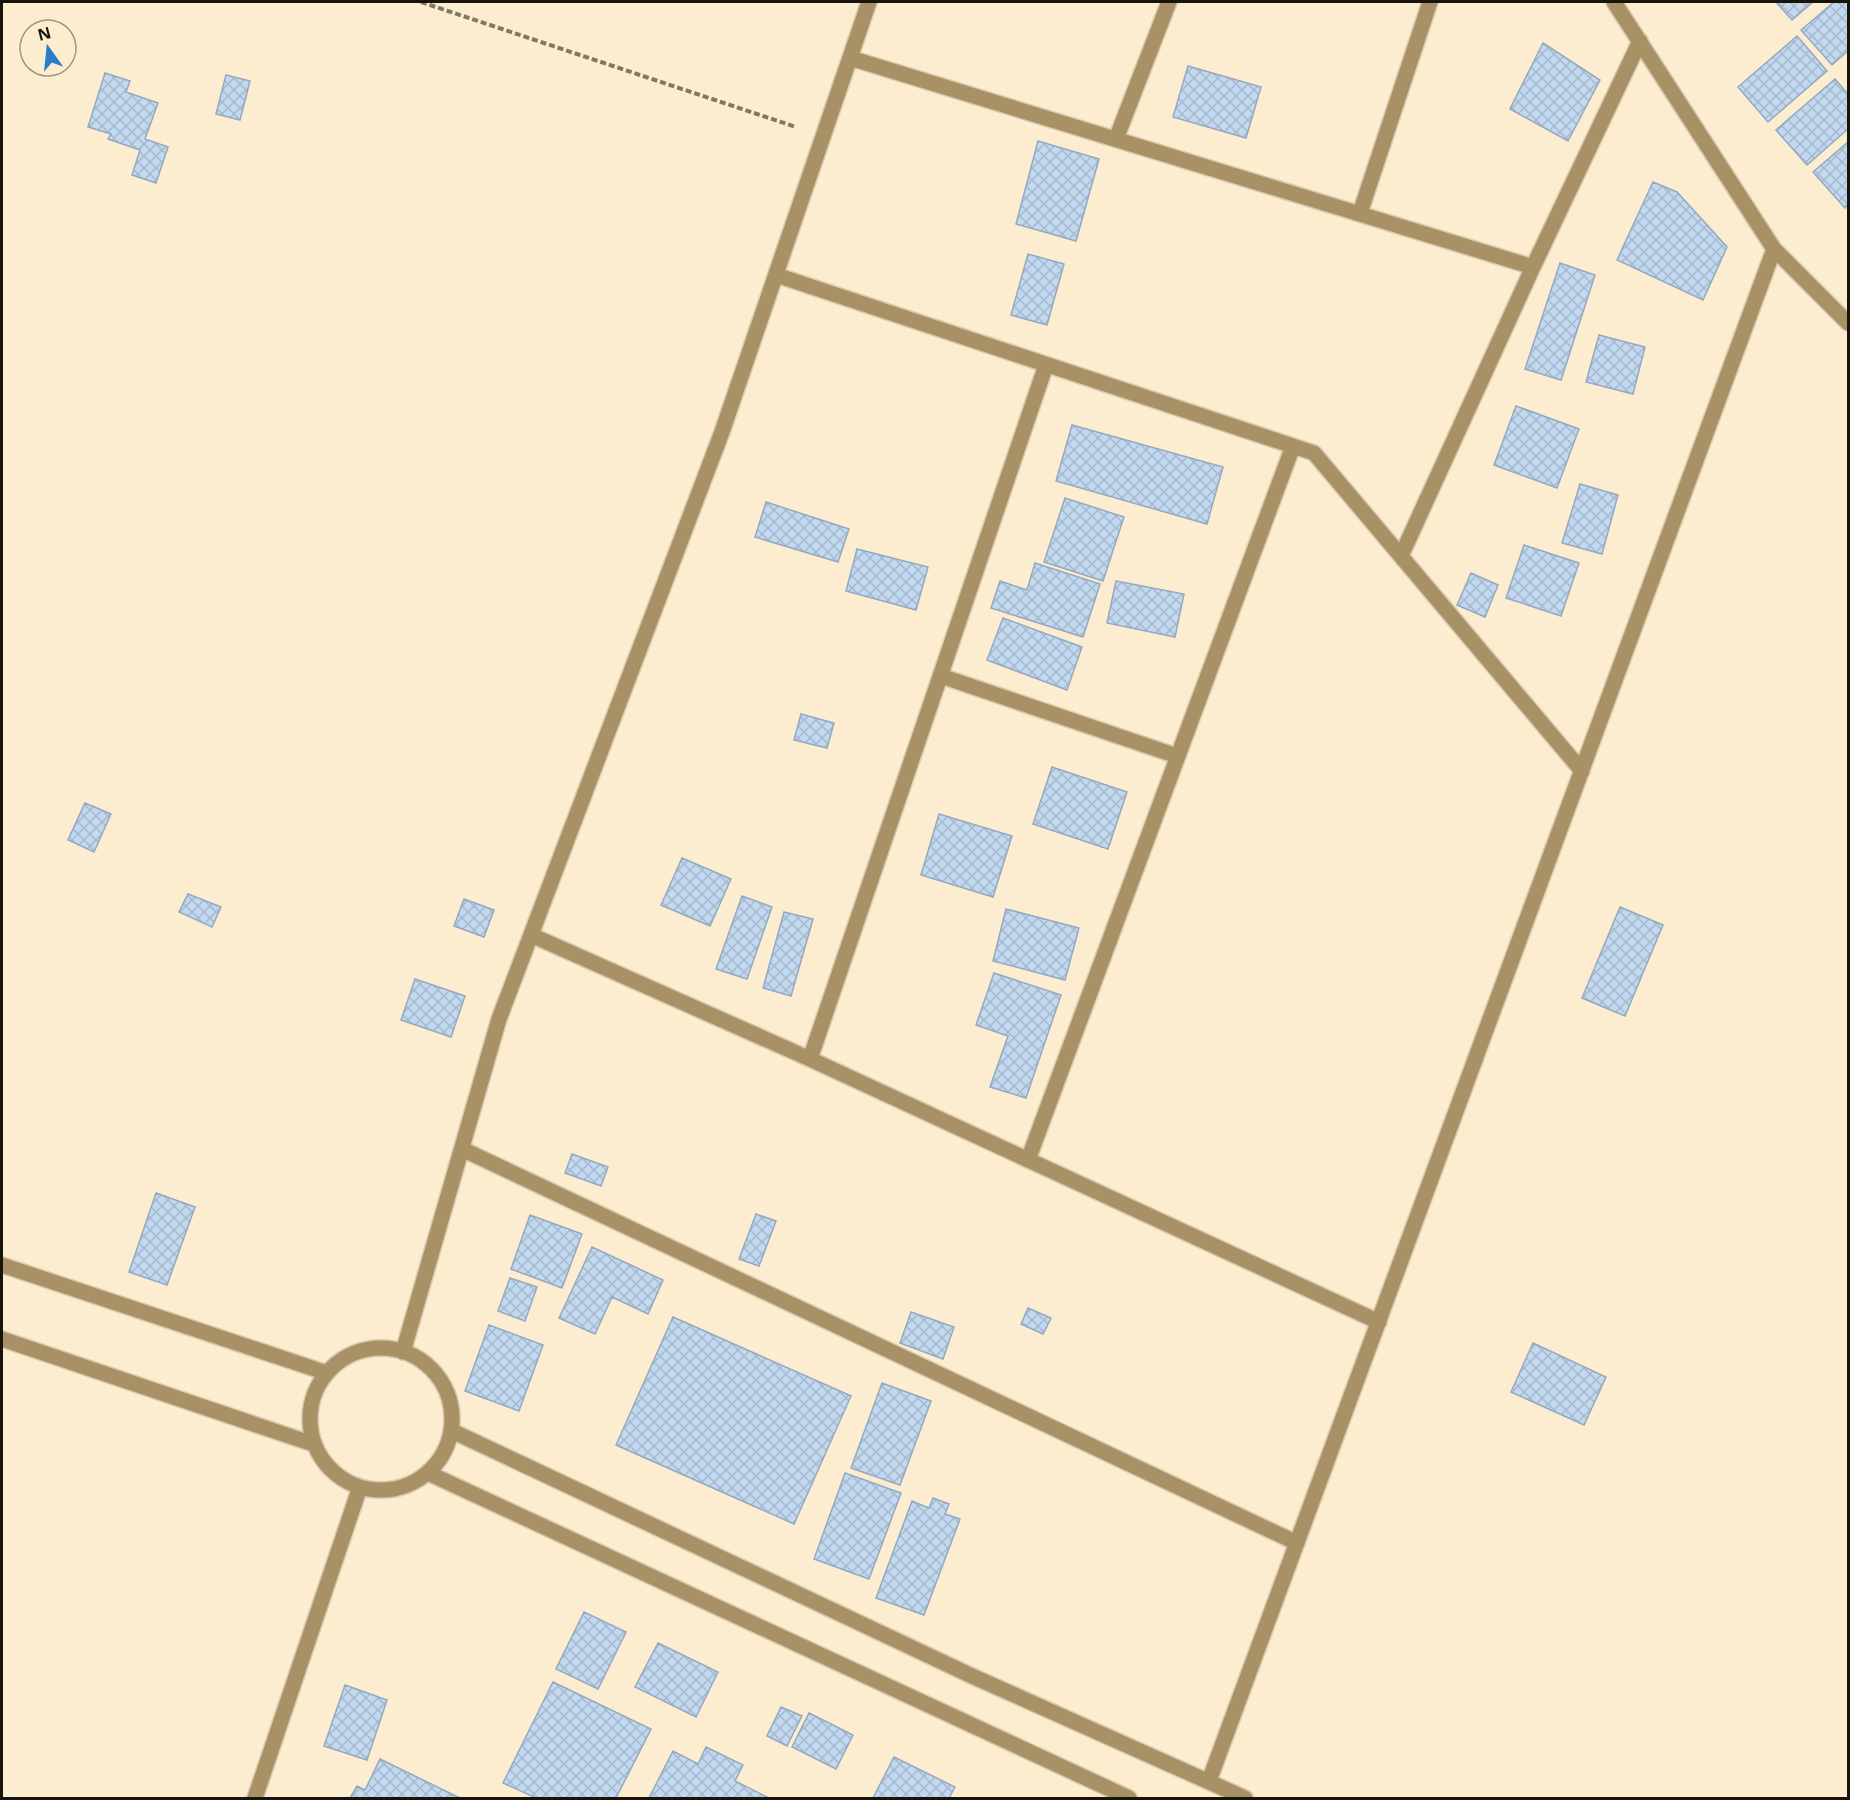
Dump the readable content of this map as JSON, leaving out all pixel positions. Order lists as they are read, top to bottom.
{
  "north": "top"
}
